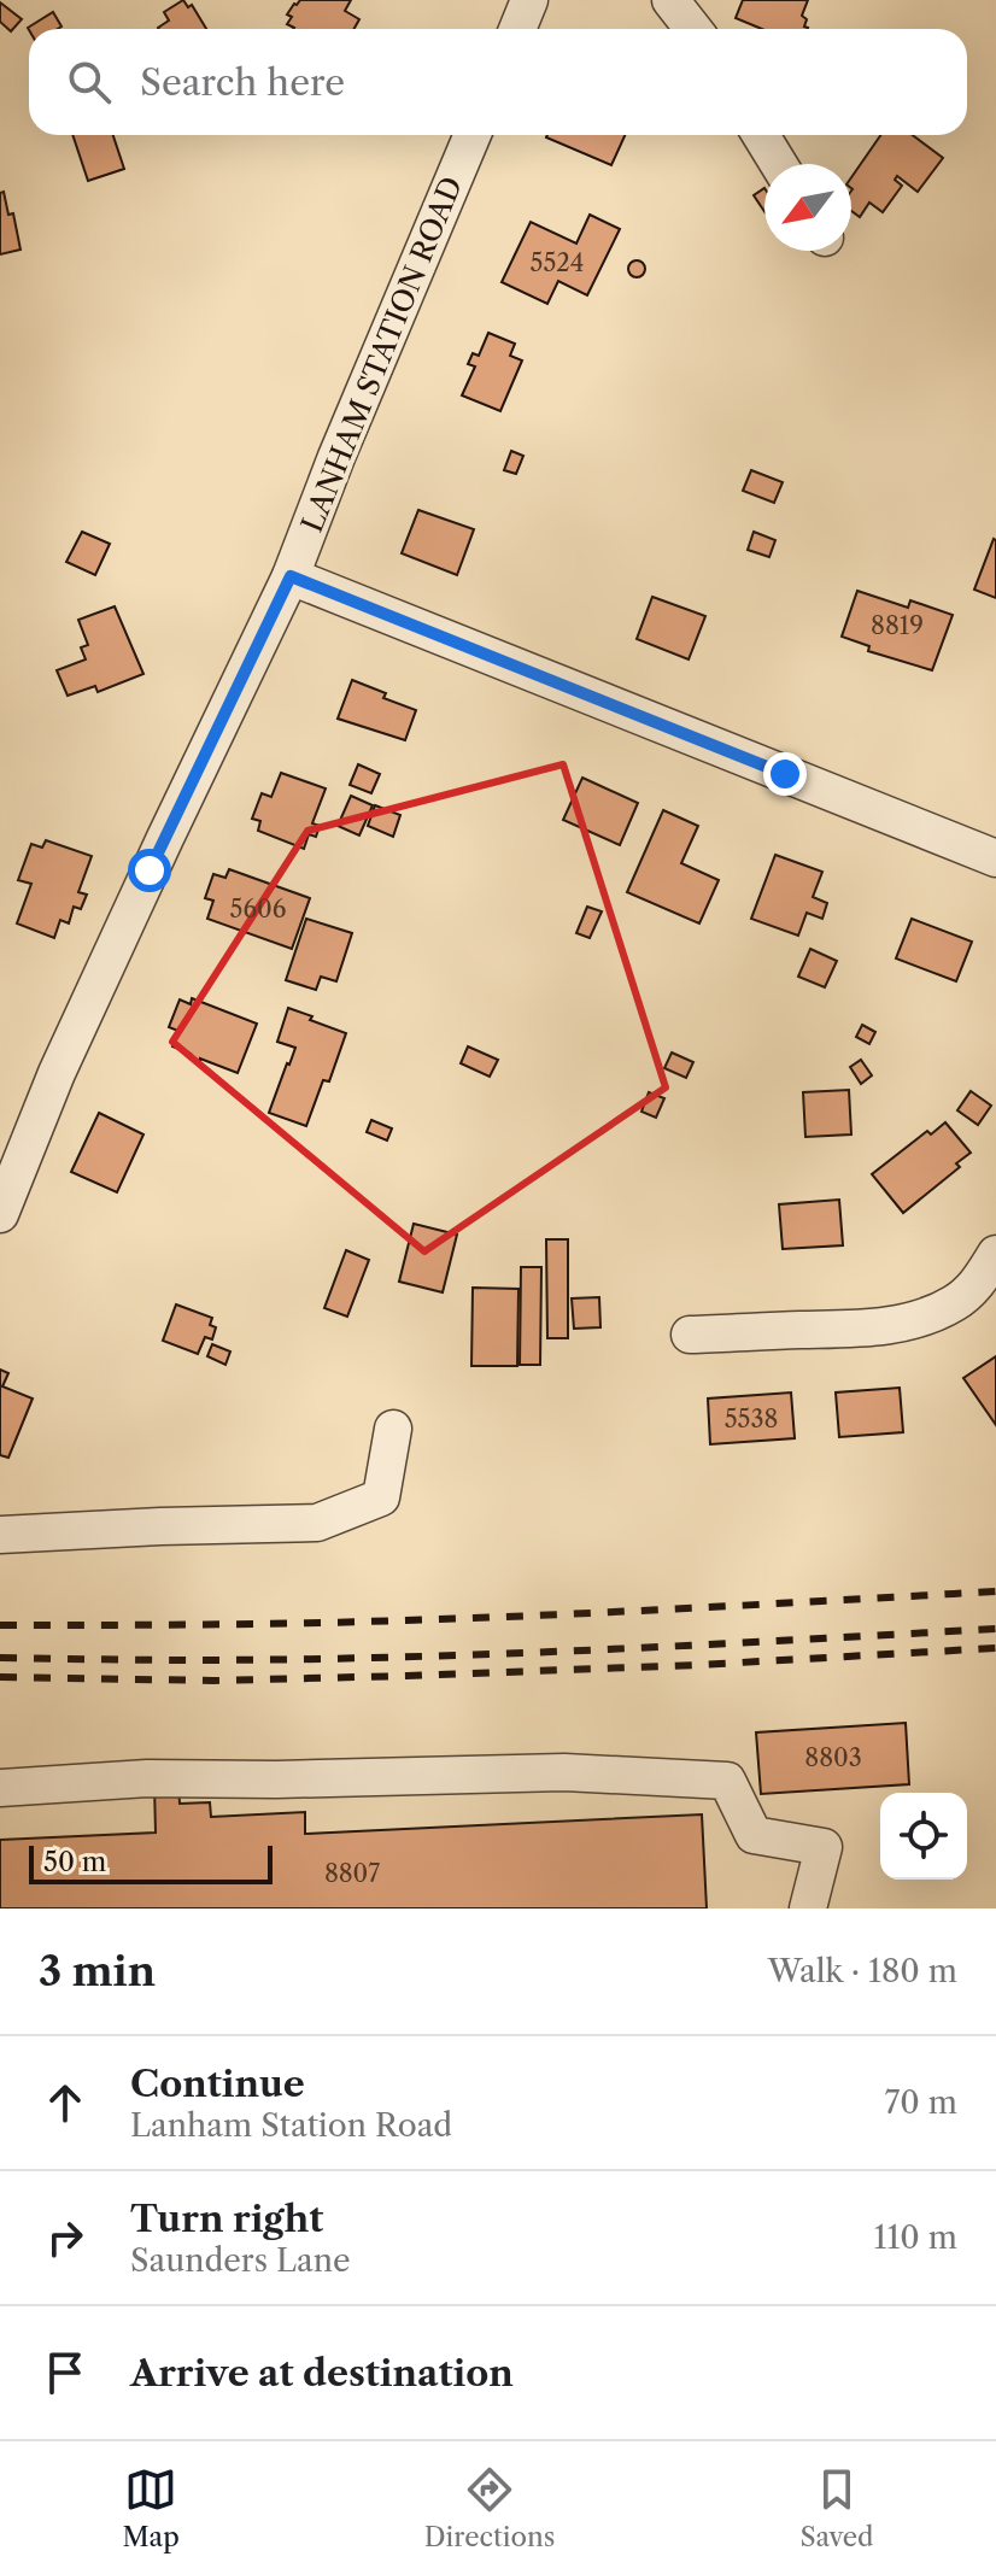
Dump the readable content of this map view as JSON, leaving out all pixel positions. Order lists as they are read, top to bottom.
{
  "streets": {
    "street": ["LANHAM STATION ROAD"]
  },
  "house_numbers": [
    "5524",
    "8819",
    "5606",
    "5538",
    "8803",
    "8807"
  ],
  "scale_bar": "50 m",
  "north": "bottom left",
  "page": {
    "search": "Search here",
    "scale": "50 m",
    "heading": ["3 min", "Walk · 180 m"],
    "list": [
      ["Continue", "Lanham Station Road", "70 m"],
      ["Turn right", "Saunders Lane", "110 m"],
      "Arrive at destination"
    ],
    "nav": ["Map", "Directions", "Saved"]
  }
}
